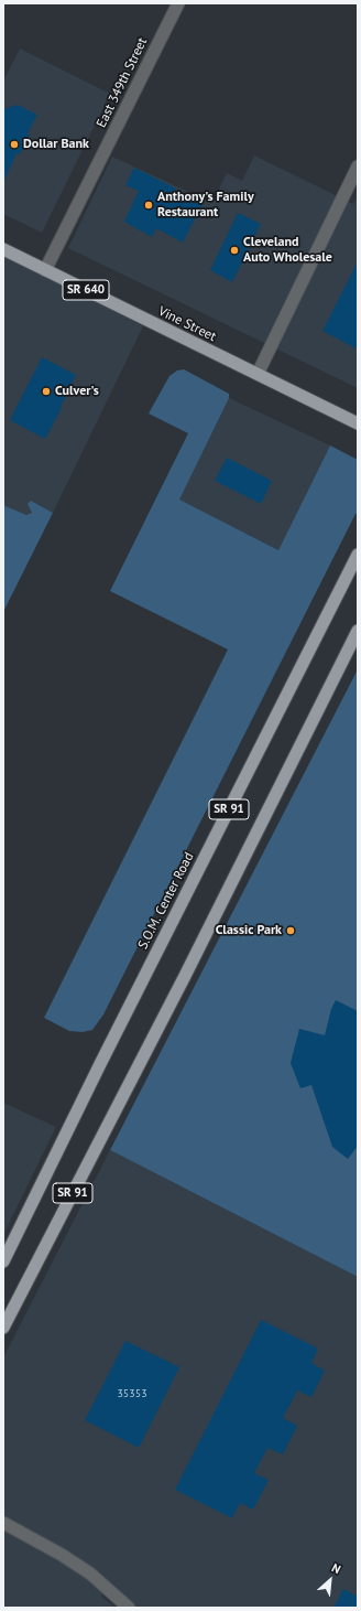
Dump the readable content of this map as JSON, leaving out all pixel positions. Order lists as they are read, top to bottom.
{
  "streets": {
    "main road": [
      "SR 640",
      "Vine Street",
      "SR 91",
      "S.O.M. Center Road"
    ],
    "street": ["East 349th Street"]
  },
  "crossings": [
    ["East 349th Street", "Vine Street"]
  ],
  "places": [
    "Dollar Bank",
    "Anthony's Family Restaurant",
    "Cleveland Auto Wholesale",
    "Culver's",
    "Classic Park"
  ],
  "house_numbers": ["35353"],
  "north": "top right"
}
